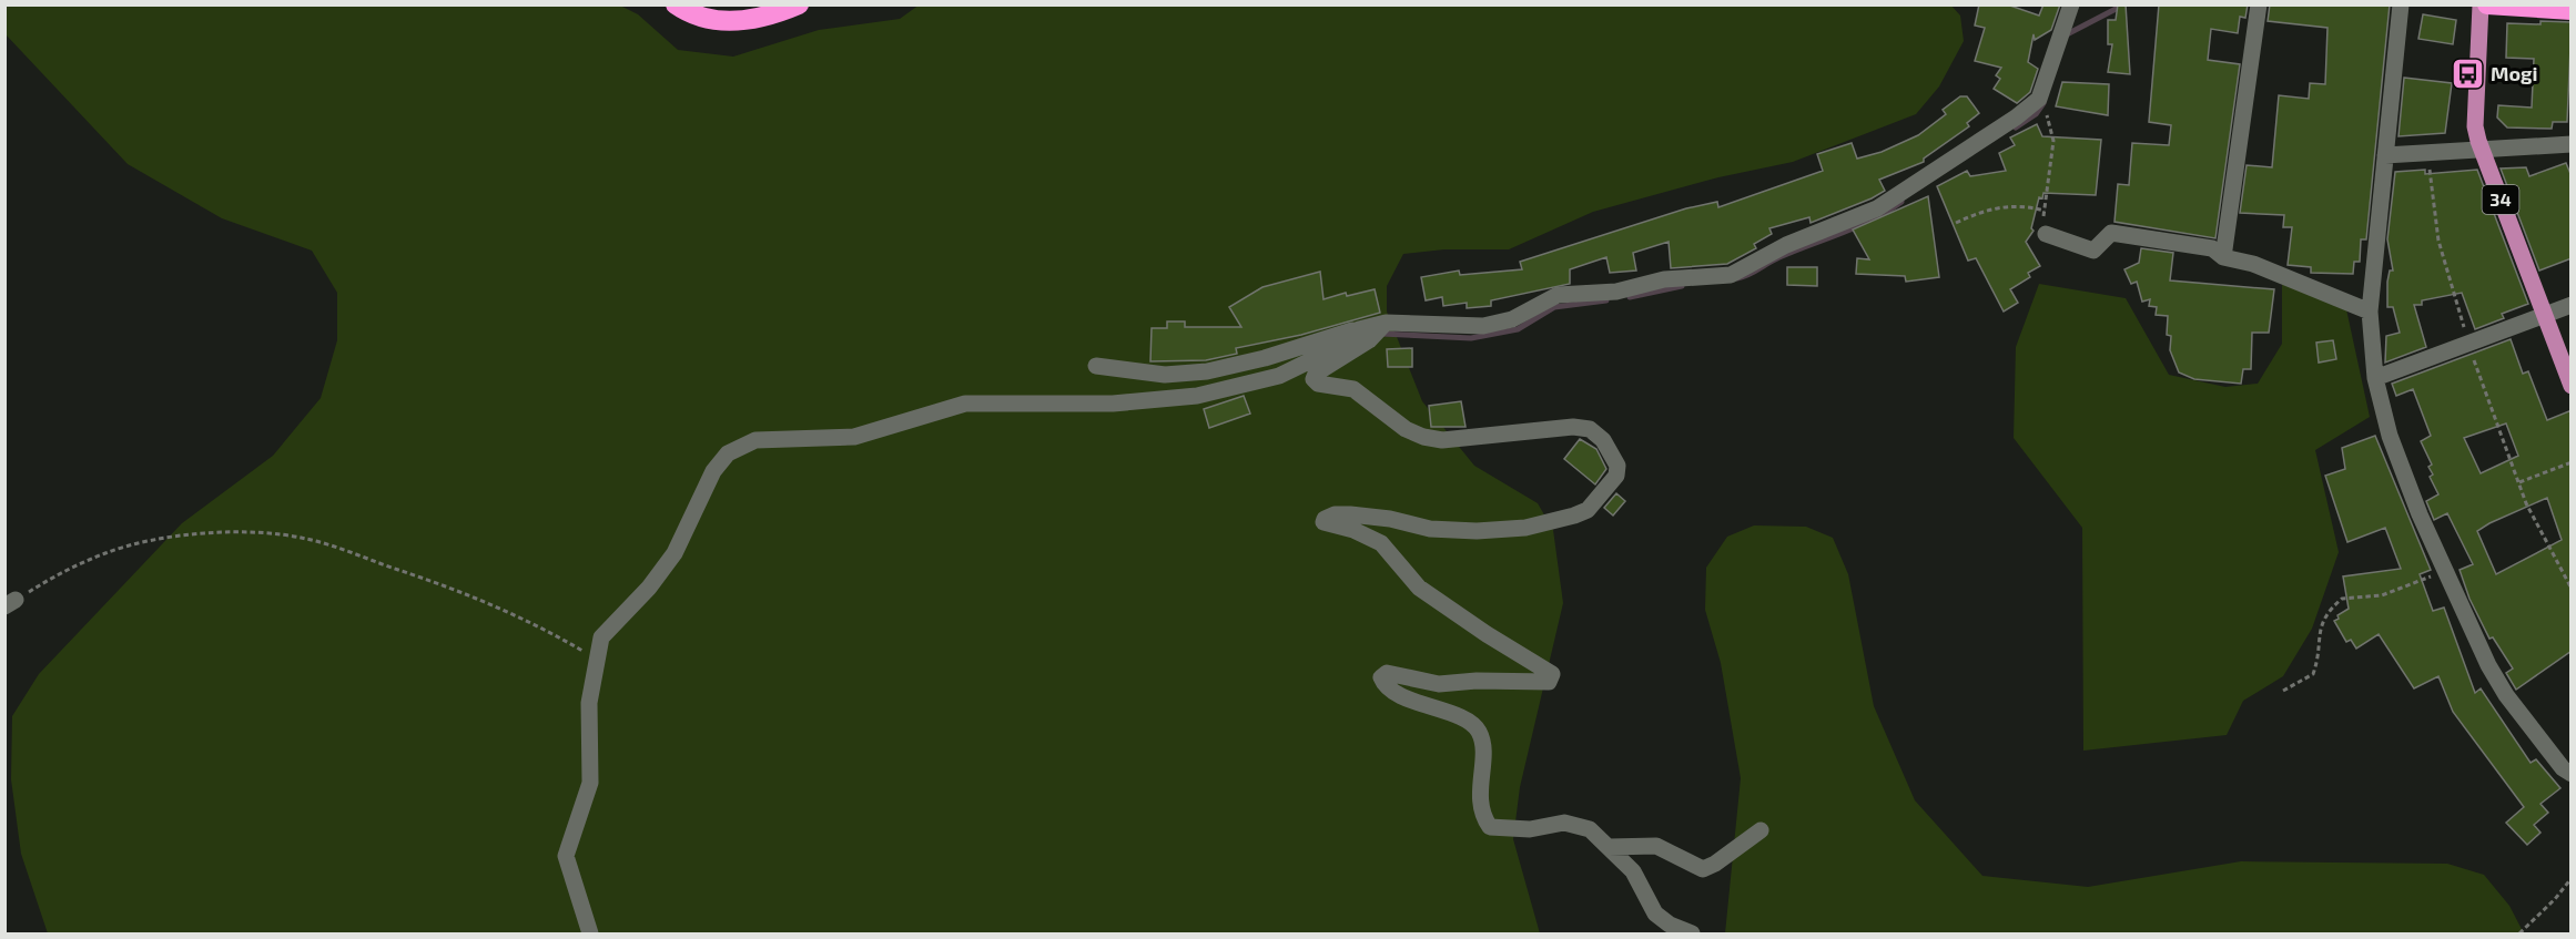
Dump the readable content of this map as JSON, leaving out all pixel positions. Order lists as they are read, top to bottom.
{
  "streets": {
    "main road": ["34"]
  },
  "places": {
    "bus stop": ["Mogi"]
  }
}
